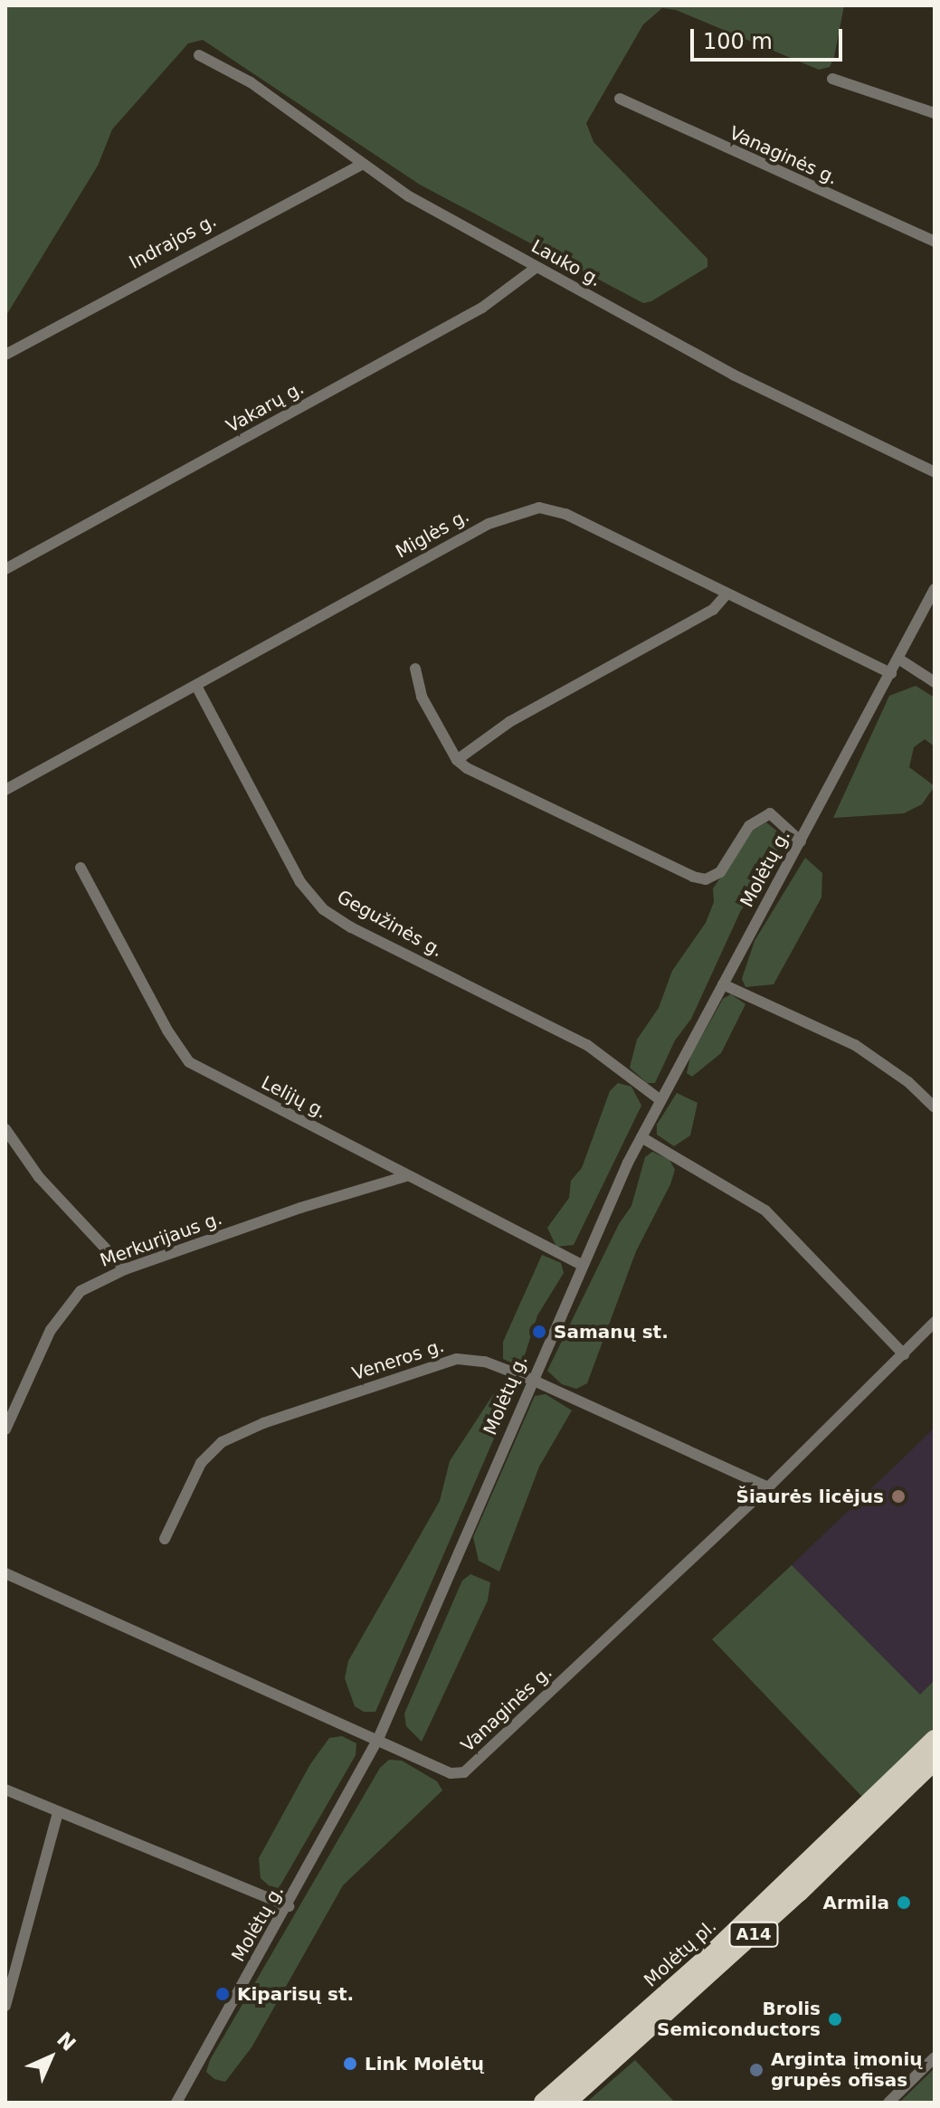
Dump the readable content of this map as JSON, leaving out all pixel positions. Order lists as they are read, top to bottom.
{
  "streets": {
    "highway": ["A14", "Molėtų pl."],
    "street": [
      "Vanaginės g.",
      "Indrajos g.",
      "Lauko g.",
      "Vakarų g.",
      "Miglės g.",
      "Molėtų g.",
      "Gegužinės g.",
      "Lelijų g.",
      "Merkurijaus g.",
      "Veneros g."
    ]
  },
  "crossings": [
    ["Vanaginės g.", "Molėtų g."],
    ["Vanaginės g.", "Veneros g."],
    ["Indrajos g.", "Lauko g."],
    ["Lauko g.", "Vakarų g."],
    ["Miglės g.", "Molėtų g."],
    ["Miglės g.", "Gegužinės g."],
    ["Molėtų g.", "Gegužinės g."],
    ["Molėtų g.", "Lelijų g."],
    ["Molėtų g.", "Veneros g."],
    ["Lelijų g.", "Merkurijaus g."]
  ],
  "places": [
    "Samanų st.",
    "Šiaurės licėjus",
    "Armila",
    "Kiparisų st.",
    "Brolis Semiconductors",
    "Link Molėtų",
    "Arginta įmonių grupės ofisas"
  ],
  "scale_bar": "100 m",
  "north": "top right"
}
